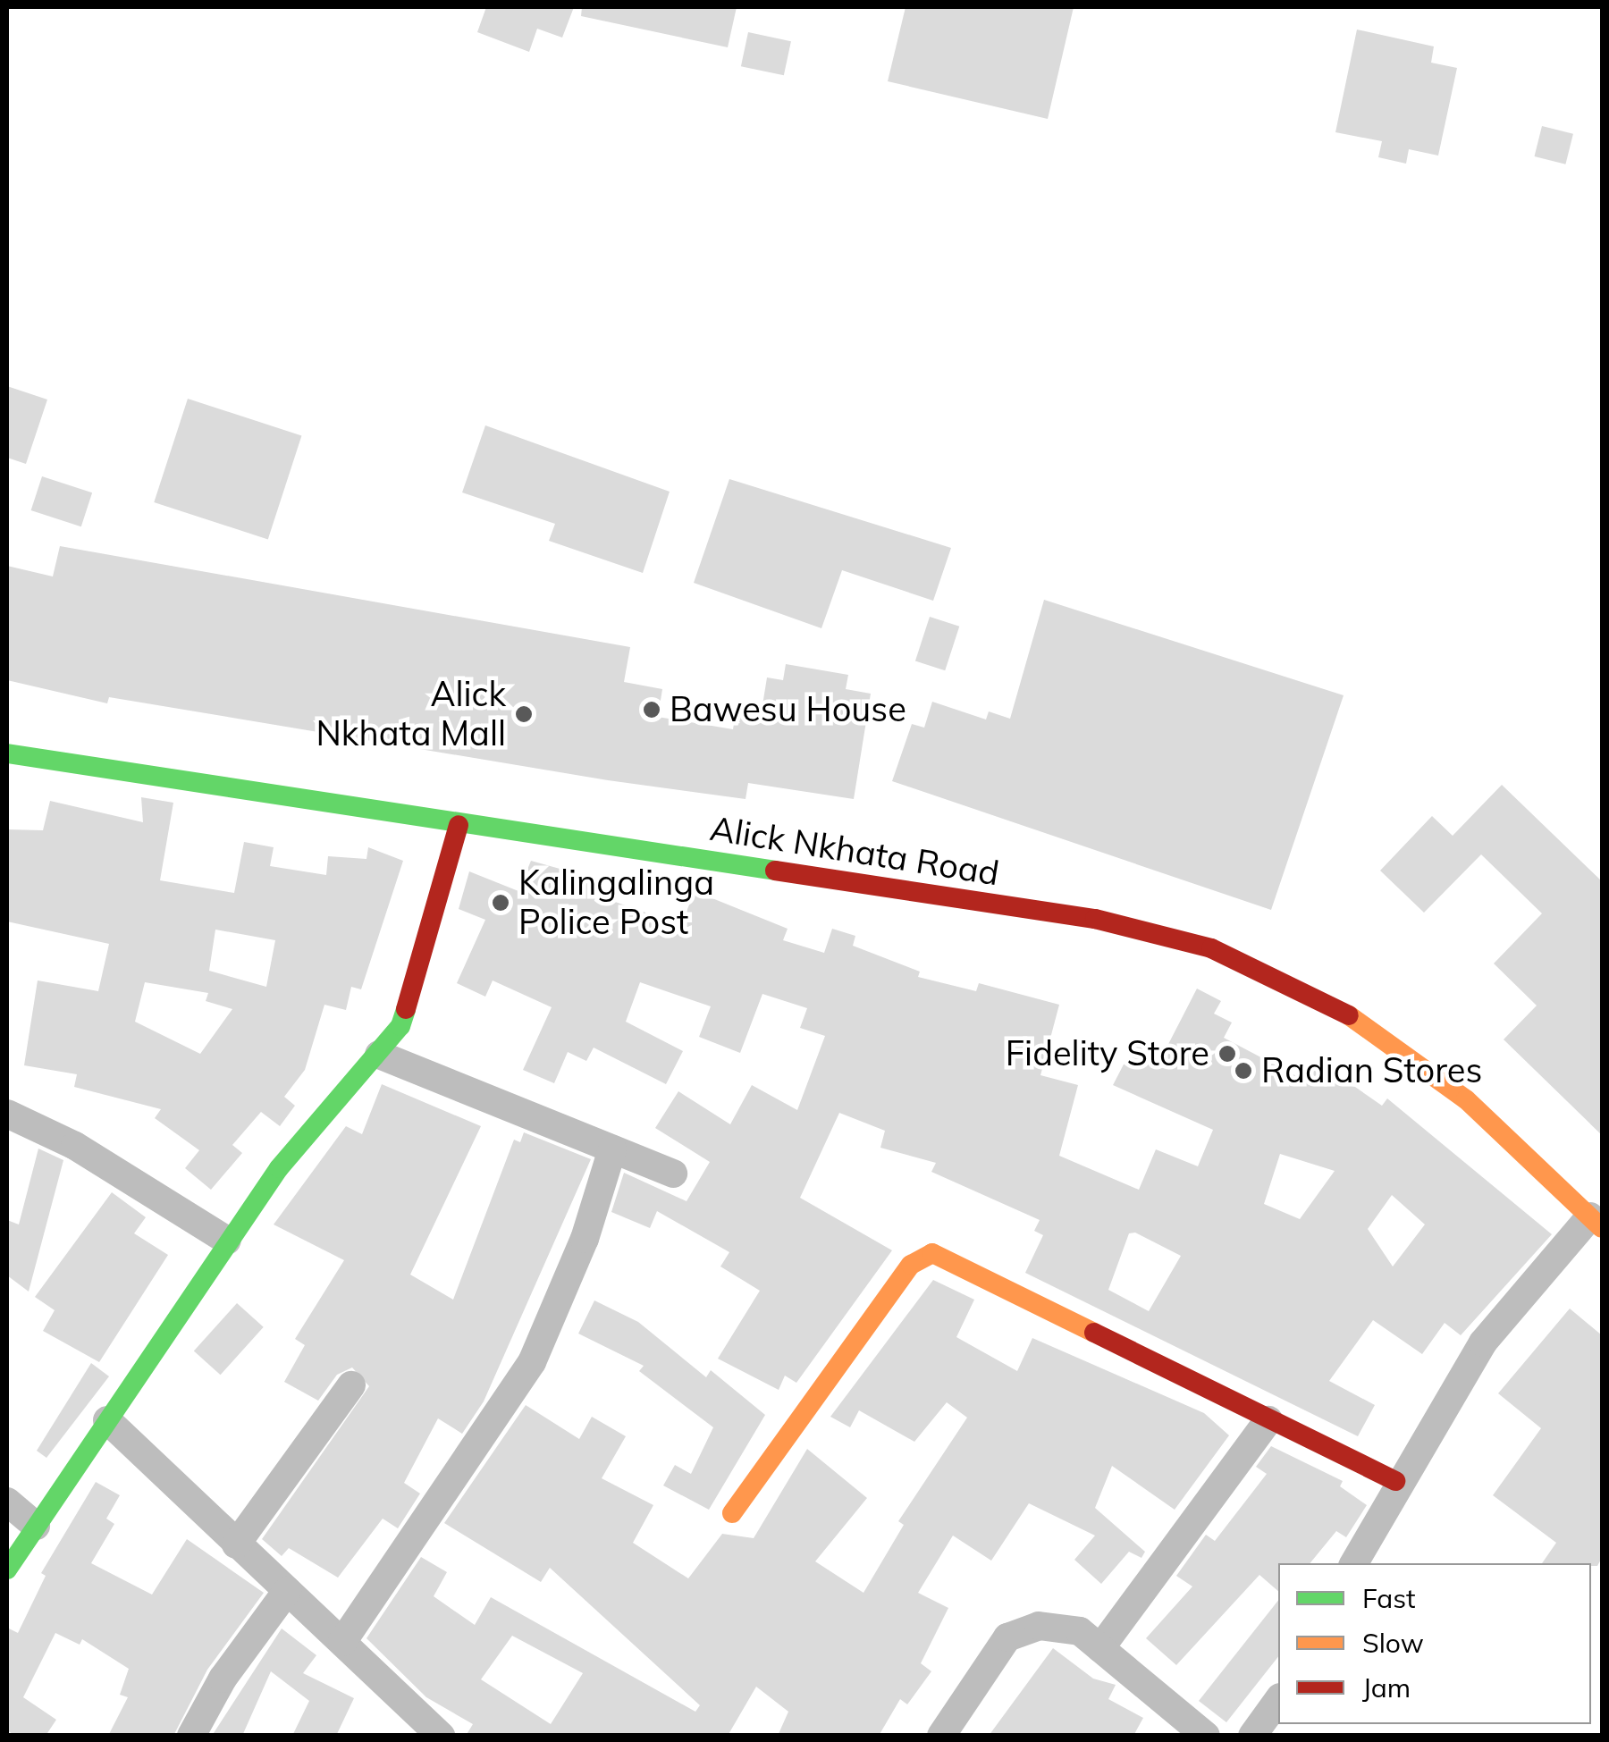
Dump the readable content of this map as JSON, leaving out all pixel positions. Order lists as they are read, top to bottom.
{
  "streets": {
    "street": ["Alick Nkhata Road"]
  },
  "places": [
    "Bawesu House",
    "Alick Nkhata Mall",
    "Kalingalinga Police Post",
    "Fidelity Store",
    "Radian Stores"
  ],
  "legend": ["Fast", "Slow", "Jam"]
}
